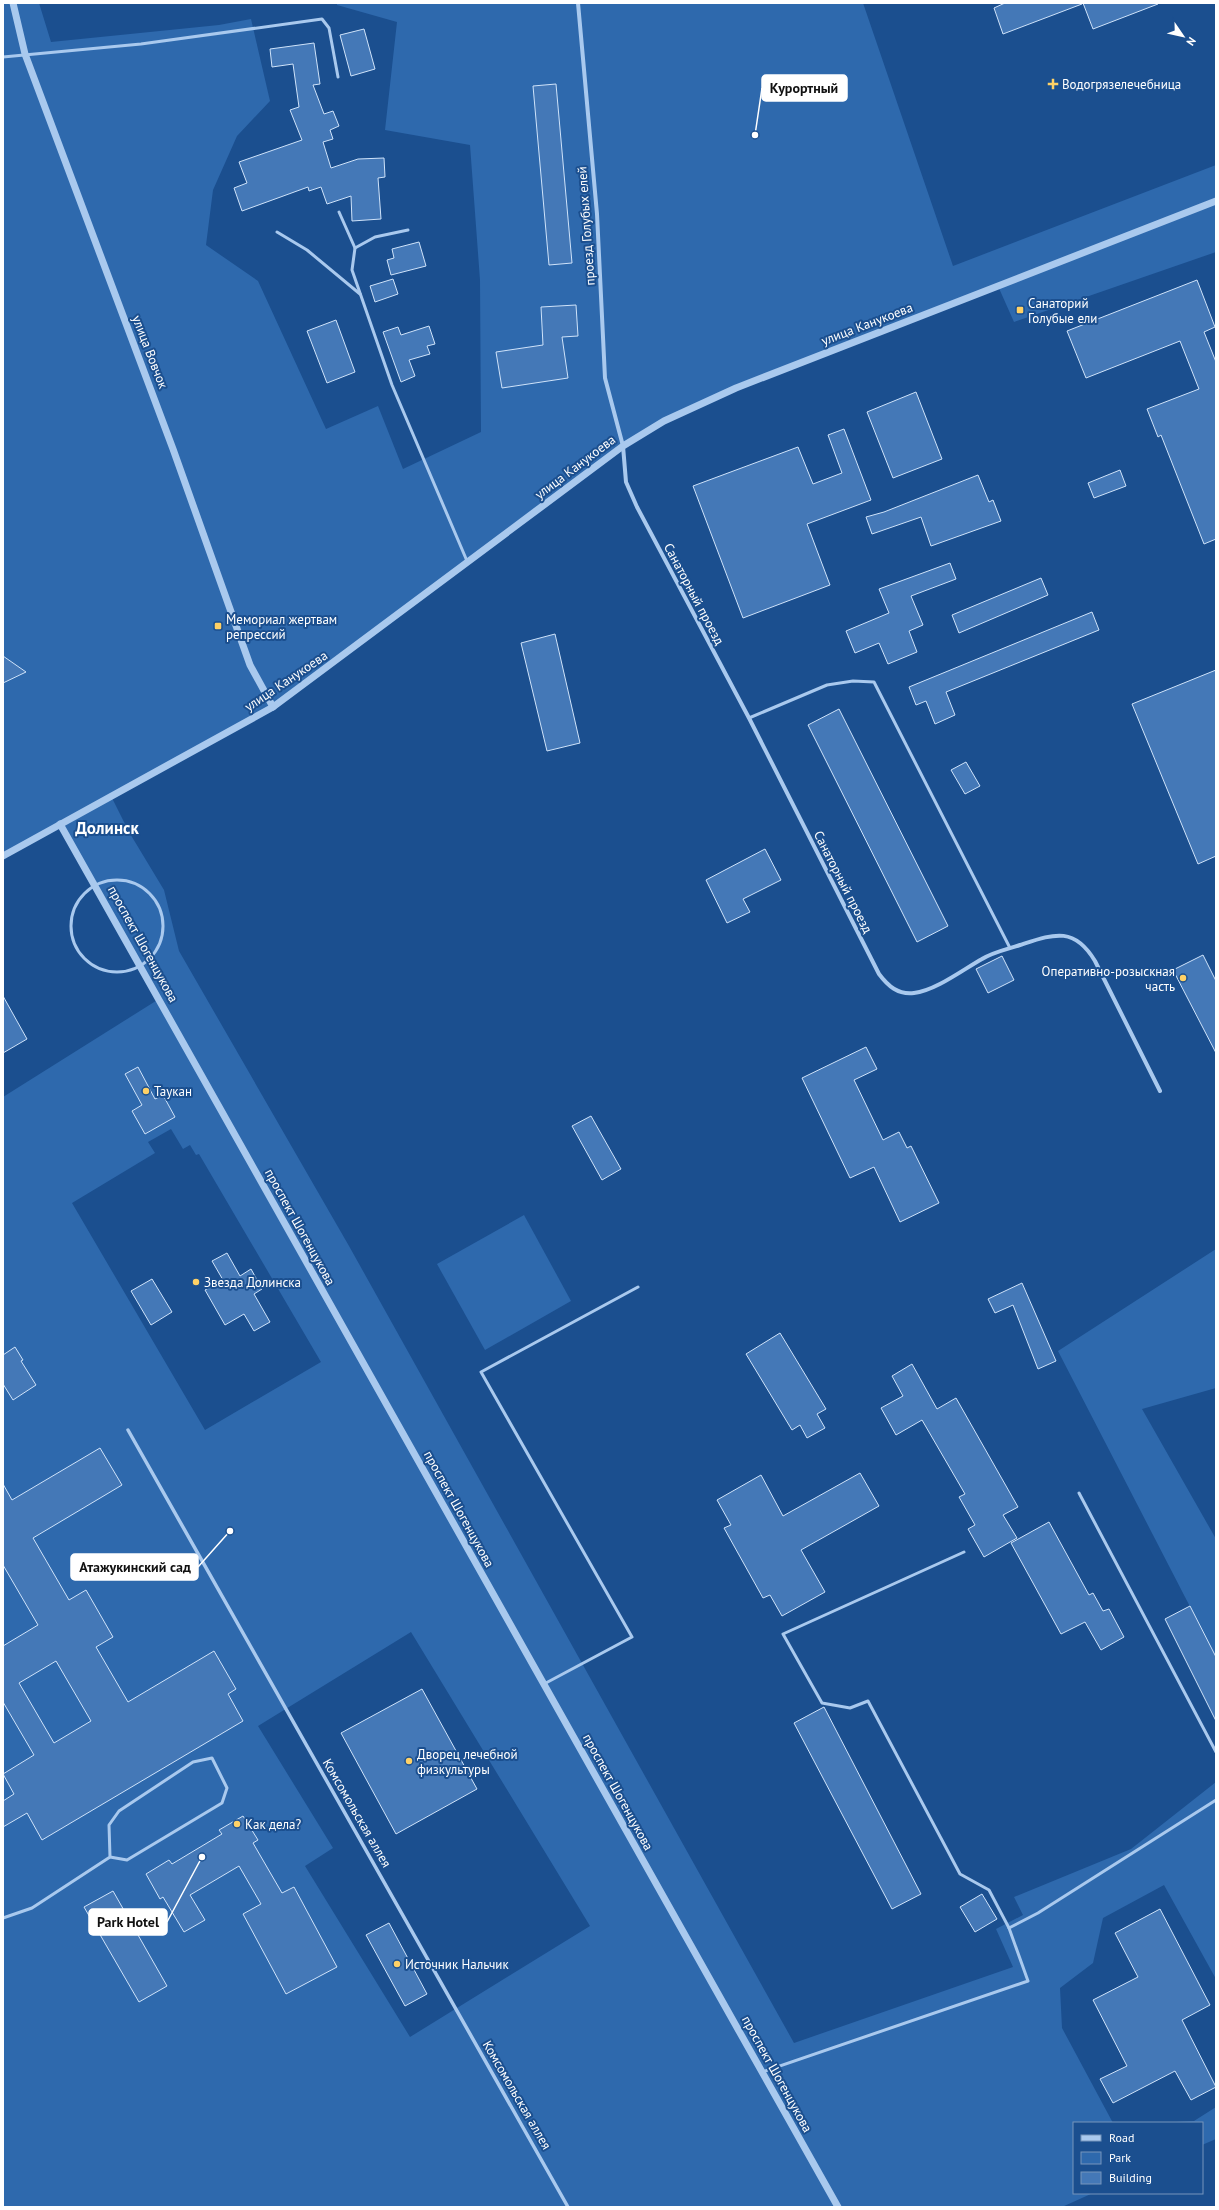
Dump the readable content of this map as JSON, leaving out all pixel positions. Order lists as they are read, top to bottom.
{
  "streets": {
    "street": [
      "проезд Голубых елей",
      "улица Канукоева",
      "улица Вовчок",
      "Санаторный проезд",
      "проспект Шогенцукова",
      "Комсомольская аллея"
    ]
  },
  "crossings": [
    ["проезд Голубых елей", "улица Канукоева"],
    ["проезд Голубых елей", "Санаторный проезд"],
    ["улица Канукоева", "улица Вовчок"],
    ["улица Канукоева", "Санаторный проезд"],
    ["улица Канукоева", "проспект Шогенцукова"]
  ],
  "districts": ["Долинск"],
  "places": {
    "health": ["Водогрязелечебница"],
    "other": [
      "Курортный",
      "Оперативно-розыскная часть",
      "Таукан",
      "Звезда Долинска",
      "Атажукинский сад",
      "Дворец лечебной физкультуры",
      "Как дела?",
      "Park Hotel",
      "Источник Нальчик"
    ],
    "transit": ["Санаторий Голубые ели", "Мемориал жертвам репрессий"]
  },
  "legend": ["Road", "Park", "Building"],
  "north": "bottom right"
}
